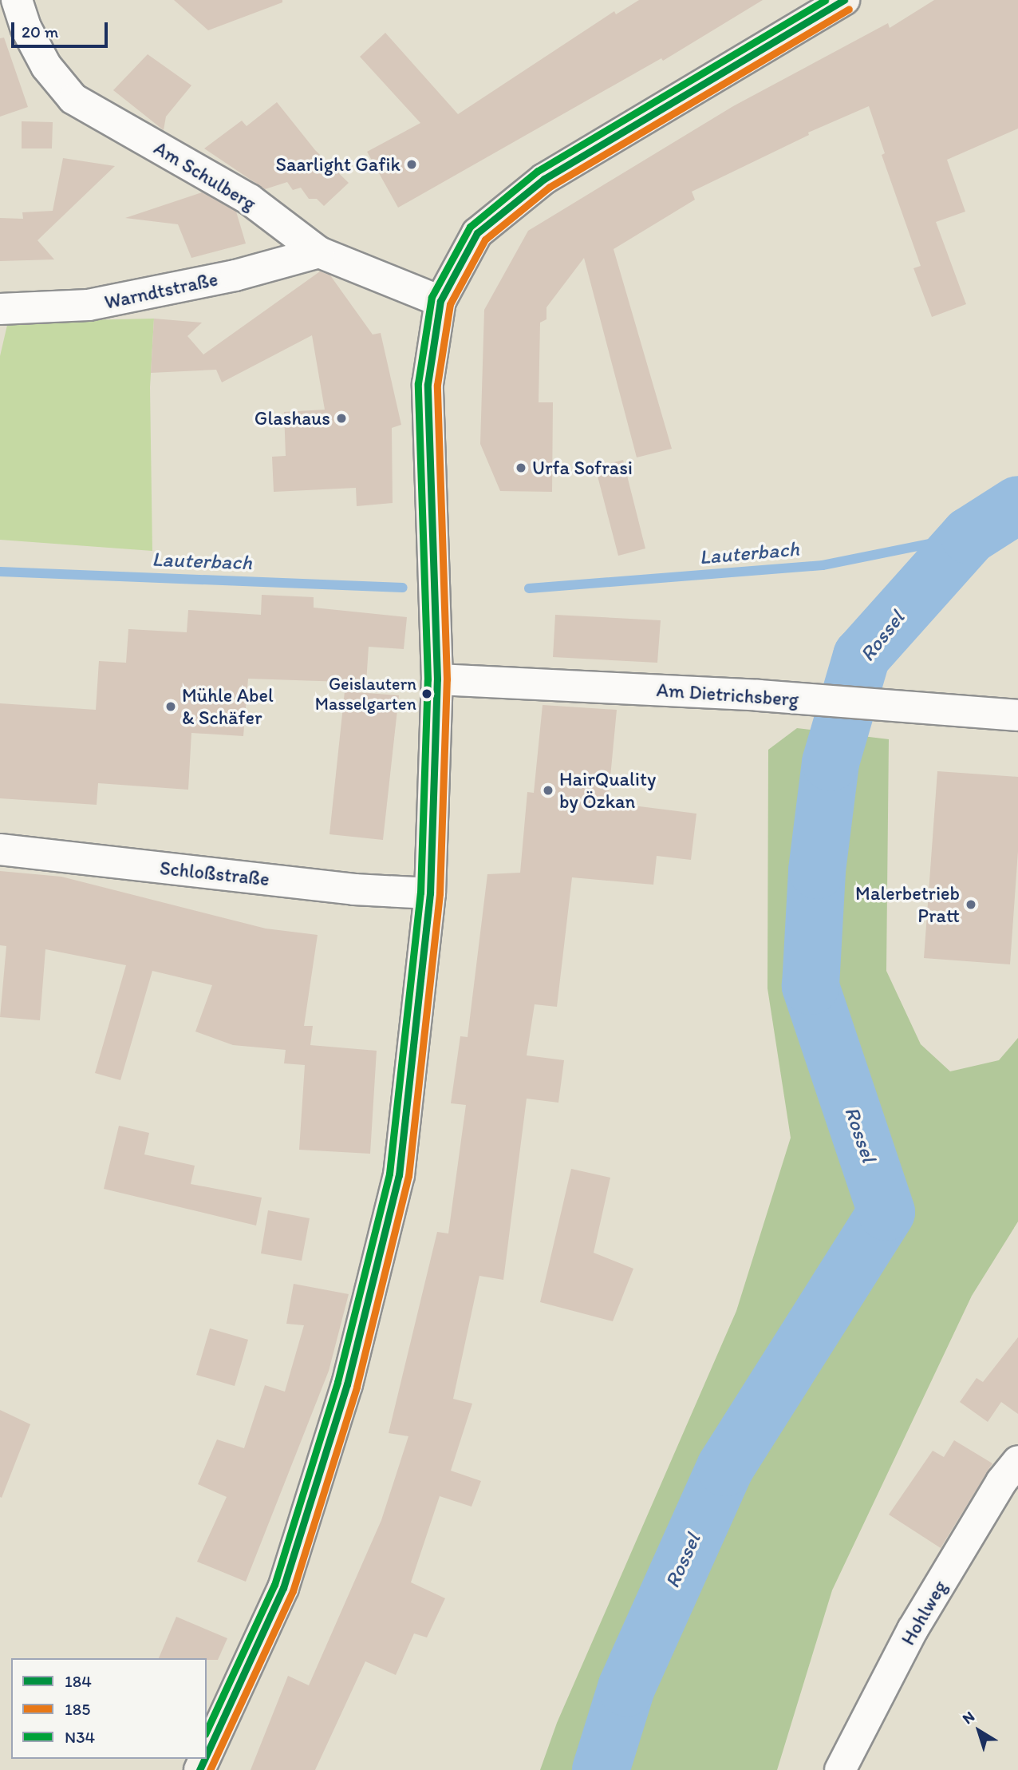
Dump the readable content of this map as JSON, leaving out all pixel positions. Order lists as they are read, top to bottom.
{
  "streets": {
    "street": [
      "Am Schulberg",
      "Warndtstraße",
      "Am Dietrichsberg",
      "Schloßstraße",
      "Hohlweg"
    ]
  },
  "crossings": [
    ["Am Schulberg", "Warndtstraße"]
  ],
  "water": ["Lauterbach", "Rossel"],
  "places": [
    "Saarlight Gafik",
    "Glashaus",
    "Urfa Sofrasi",
    "Geislautern Masselgarten",
    "Mühle Abel & Schäfer",
    "HairQuality by Özkan",
    "Malerbetrieb Pratt"
  ],
  "lines": ["transit line 184", "transit line N34", "transit line 185"],
  "legend": ["184", "185", "N34"],
  "scale_bar": "20 m",
  "north": "top left"
}
